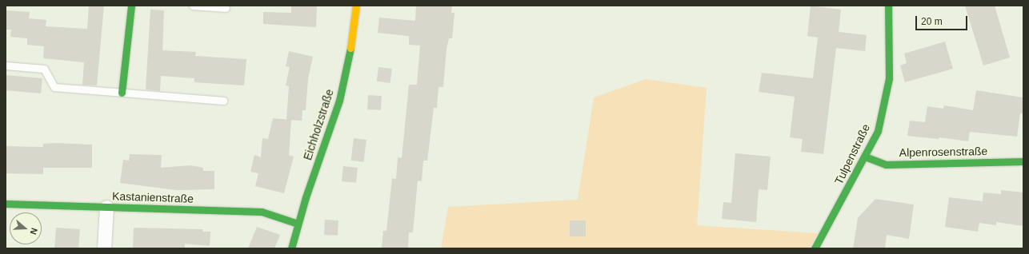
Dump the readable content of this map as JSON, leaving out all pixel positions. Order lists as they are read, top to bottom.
{
  "streets": {
    "street": [
      "Eichholzstraße",
      "Alpenrosenstraße",
      "Tulpenstraße",
      "Kastanienstraße"
    ]
  },
  "crossings": [
    ["Eichholzstraße", "Kastanienstraße"],
    ["Alpenrosenstraße", "Tulpenstraße"]
  ],
  "scale_bar": "20 m",
  "north": "right"
}
